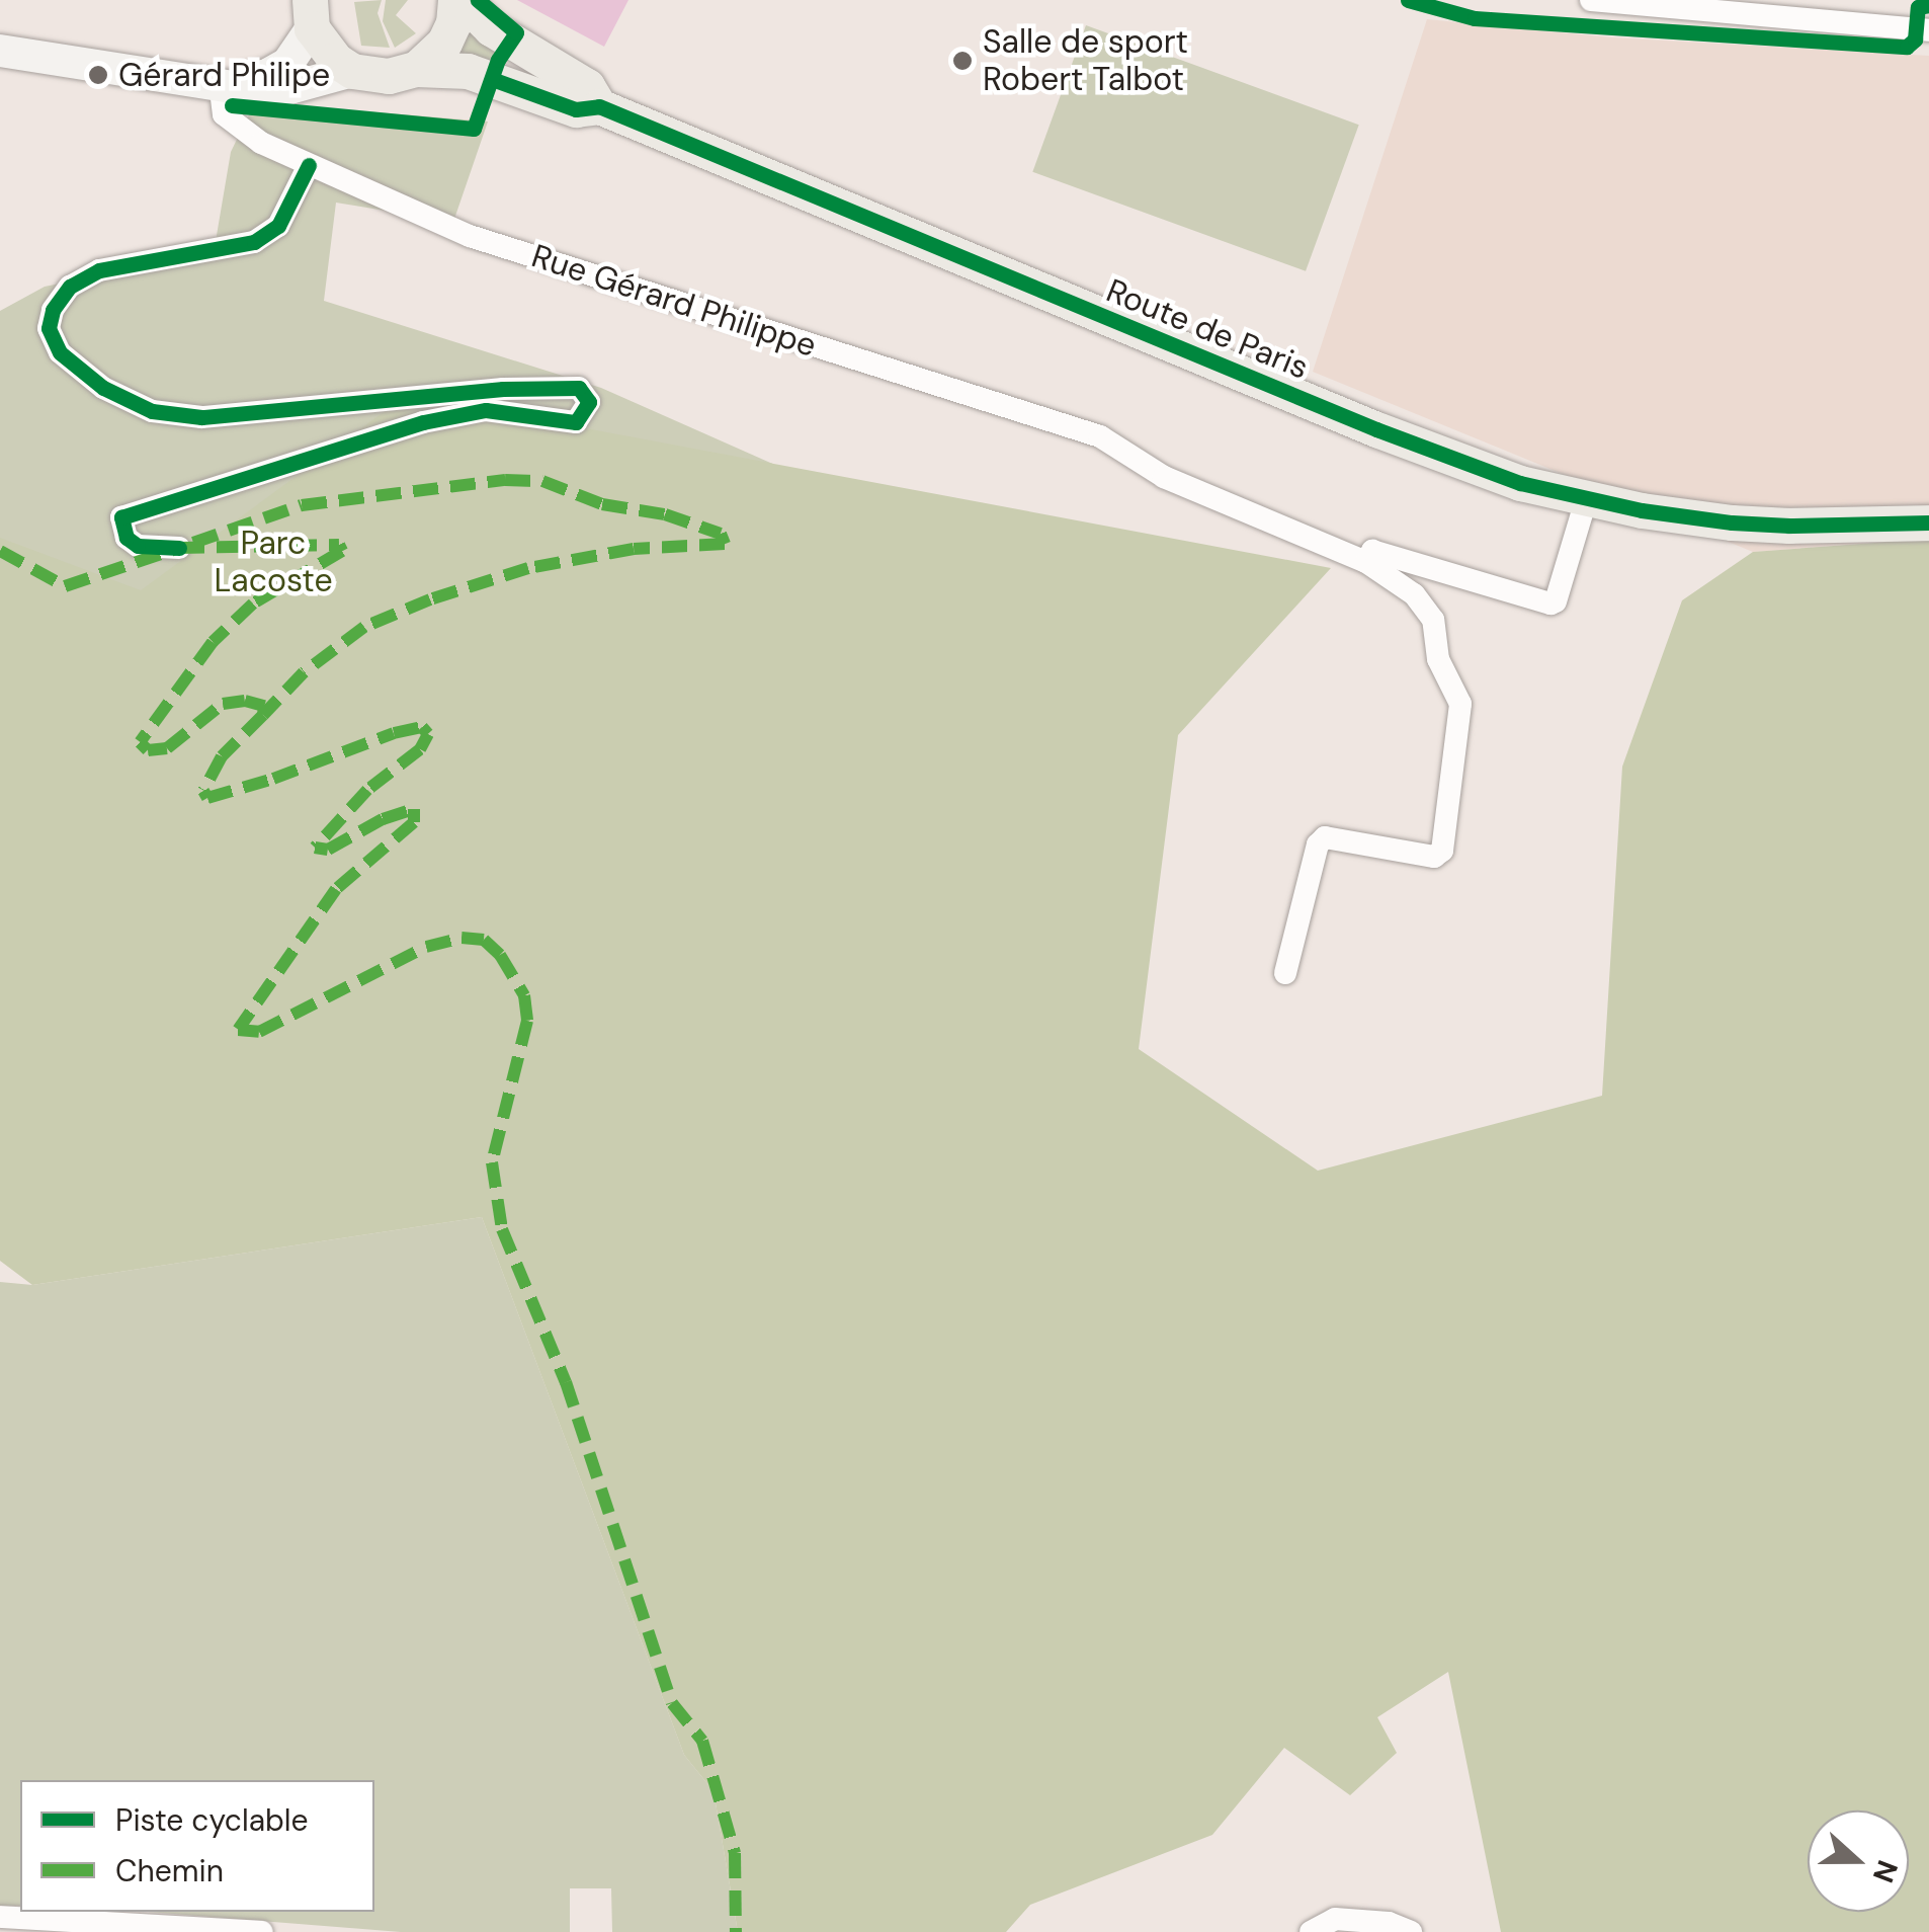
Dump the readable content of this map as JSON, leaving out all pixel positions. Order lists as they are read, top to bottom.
{
  "streets": {
    "main road": ["Route de Paris"],
    "street": ["Rue Gérard Philippe"]
  },
  "parks": ["Parc Lacoste"],
  "places": ["Salle de sport Robert Talbot", "Gérard Philipe"],
  "legend": ["Piste cyclable", "Chemin"],
  "north": "right"
}
